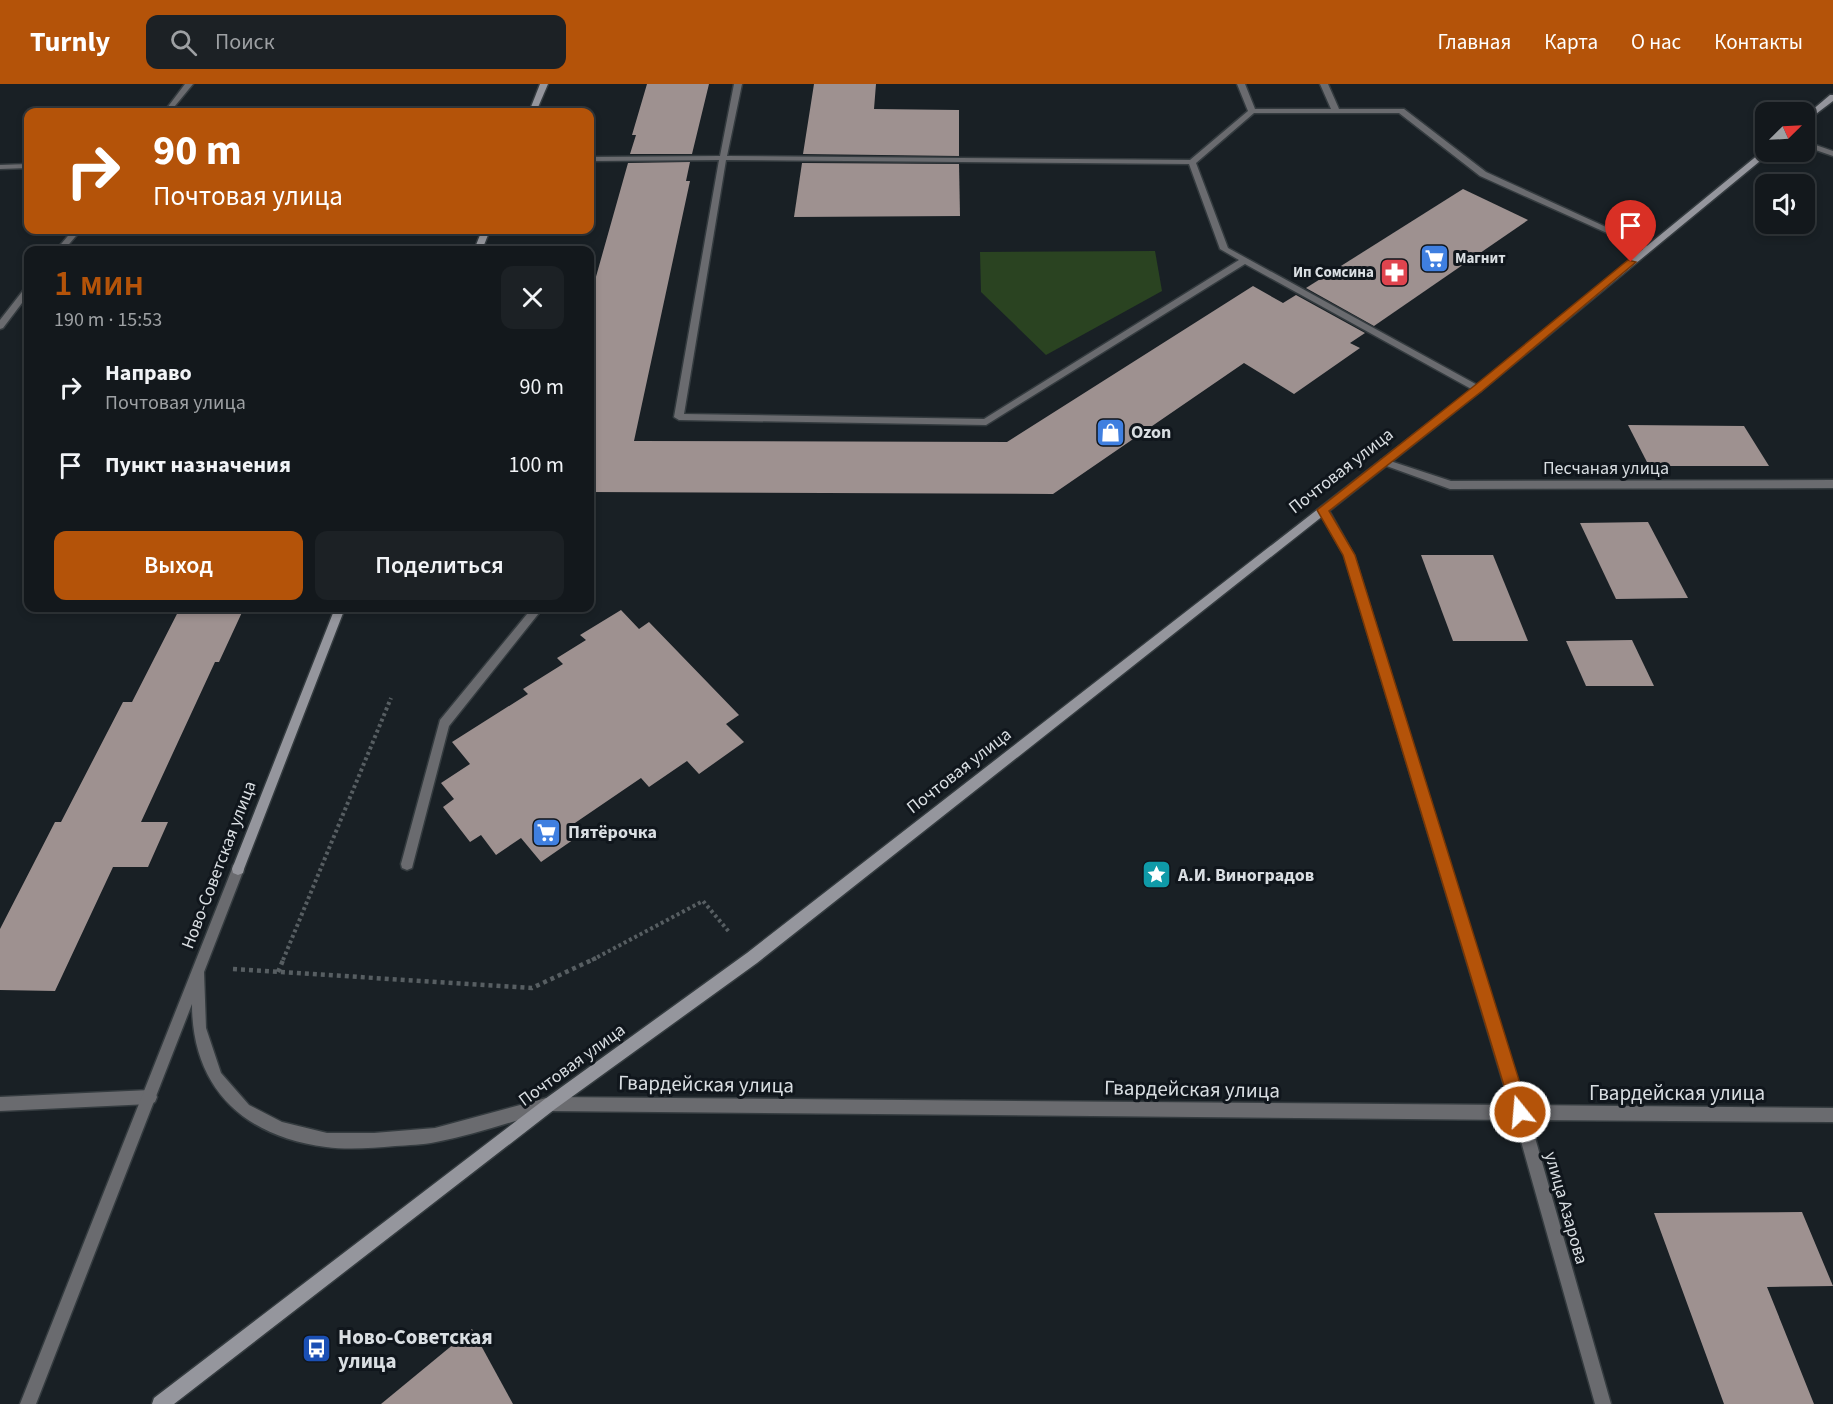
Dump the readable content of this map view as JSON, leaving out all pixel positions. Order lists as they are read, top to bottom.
{
  "streets": {
    "main road": ["Почтовая улица", "Ново-Советская улица"],
    "street": ["Песчаная улица", "Гвардейская улица", "улица Азарова"]
  },
  "crossings": [
    ["Песчаная улица", "Почтовая улица"],
    ["Почтовая улица", "Гвардейская улица"],
    ["Почтовая улица", "улица Азарова"],
    ["Ново-Советская улица", "Гвардейская улица"],
    ["Гвардейская улица", "улица Азарова"]
  ],
  "places": {
    "supermarket": ["Магнит", "Пятёрочка"],
    "pharmacy": ["Ип Сомсина"],
    "shop": ["Ozon"],
    "place": ["А.И. Виноградов"],
    "bus stop": ["Ново-Советская улица"]
  },
  "north": "top right",
  "page": {
    "header": "Turnly",
    "search": "Поиск",
    "nav": [
      "Главная",
      "Карта",
      "О нас",
      "Контакты"
    ],
    "turn": ["90 m", "Почтовая улица"],
    "heading": ["1 мин", "190 m · 15:53"],
    "list": [
      {
        "name": "Направо",
        "note": "Почтовая улица",
        "value": "90 m"
      },
      {
        "name": "Пункт назначения",
        "value": "100 m"
      }
    ],
    "buttons": ["Выход", "Поделиться"]
  }
}
